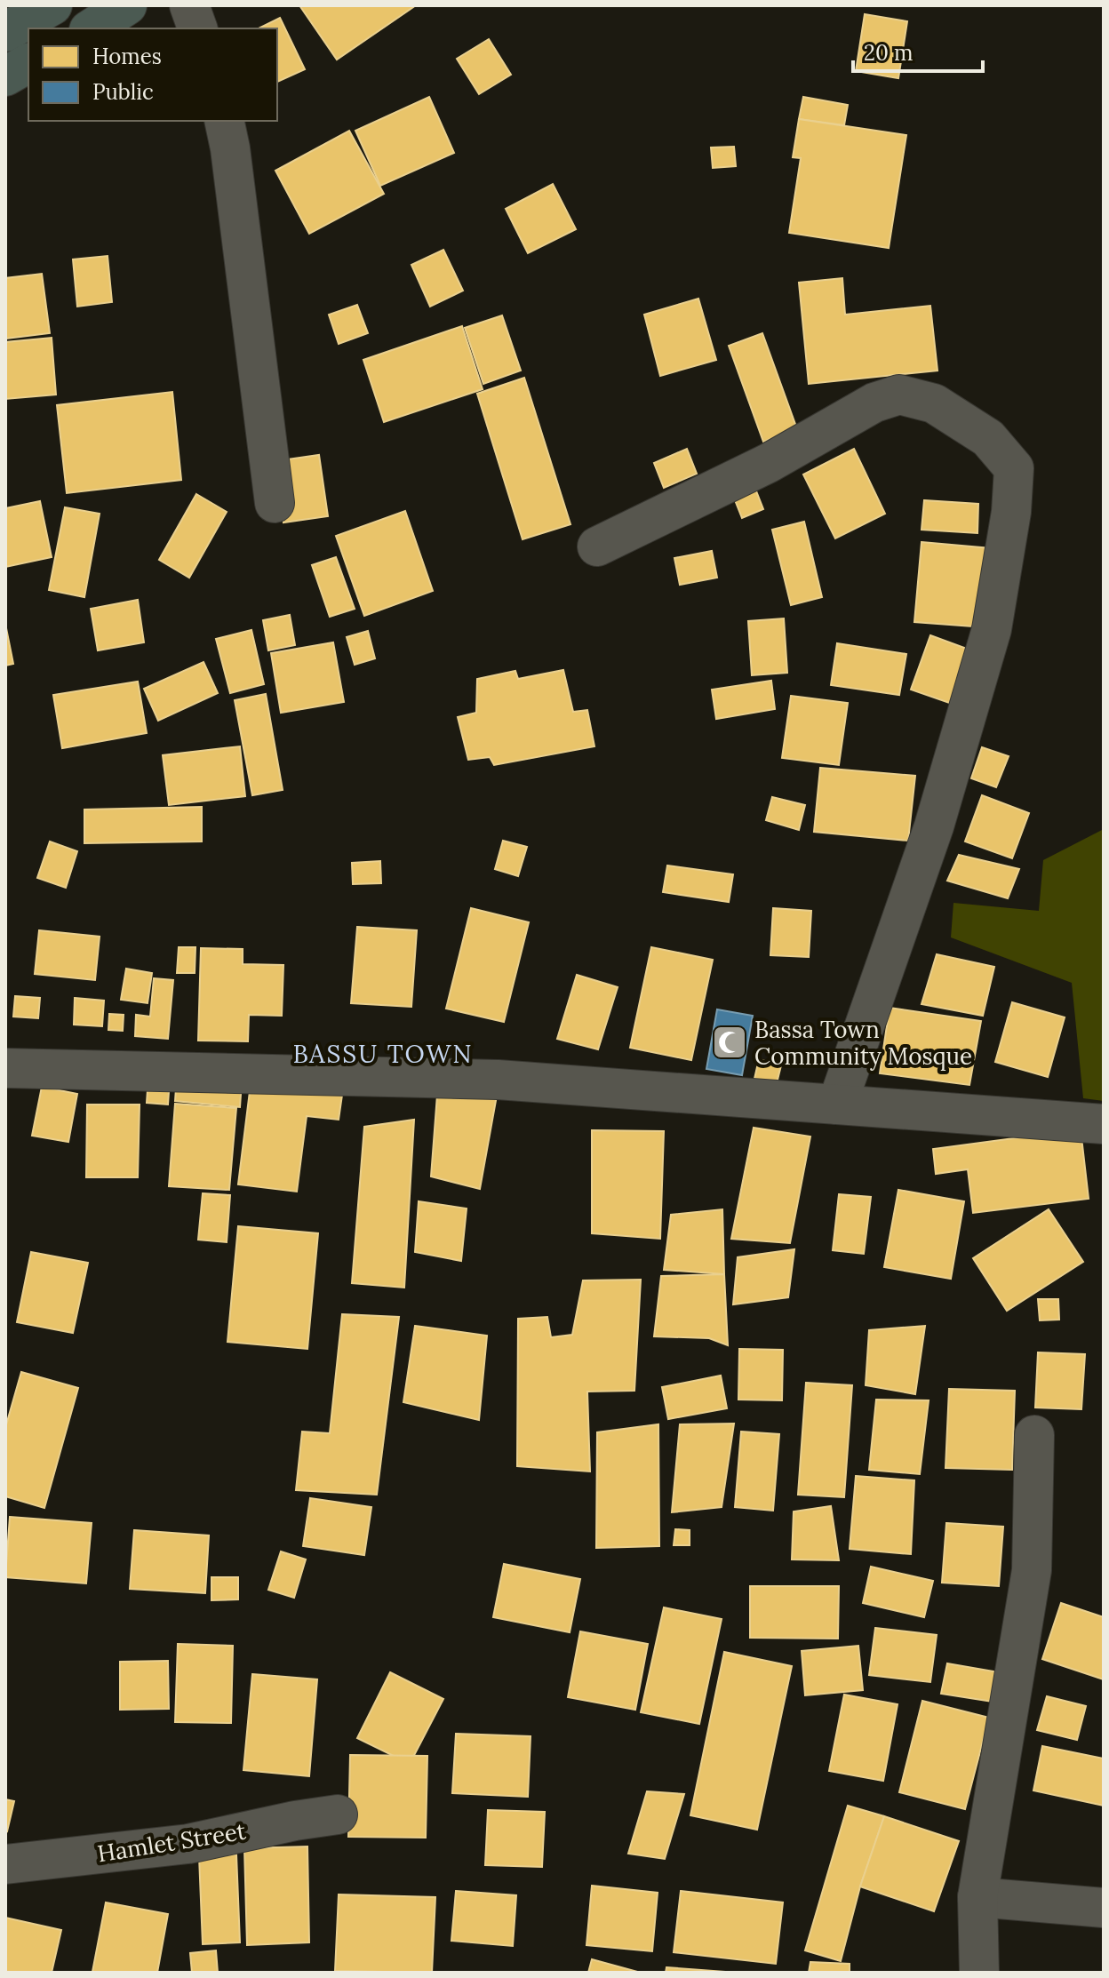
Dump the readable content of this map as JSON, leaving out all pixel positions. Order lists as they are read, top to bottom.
{
  "streets": {
    "street": ["Hamlet Street"]
  },
  "districts": ["BASSU TOWN"],
  "places": {
    "mosque": ["Bassa Town Community Mosque"]
  },
  "legend": ["Homes", "Public"],
  "scale_bar": "20 m"
}
